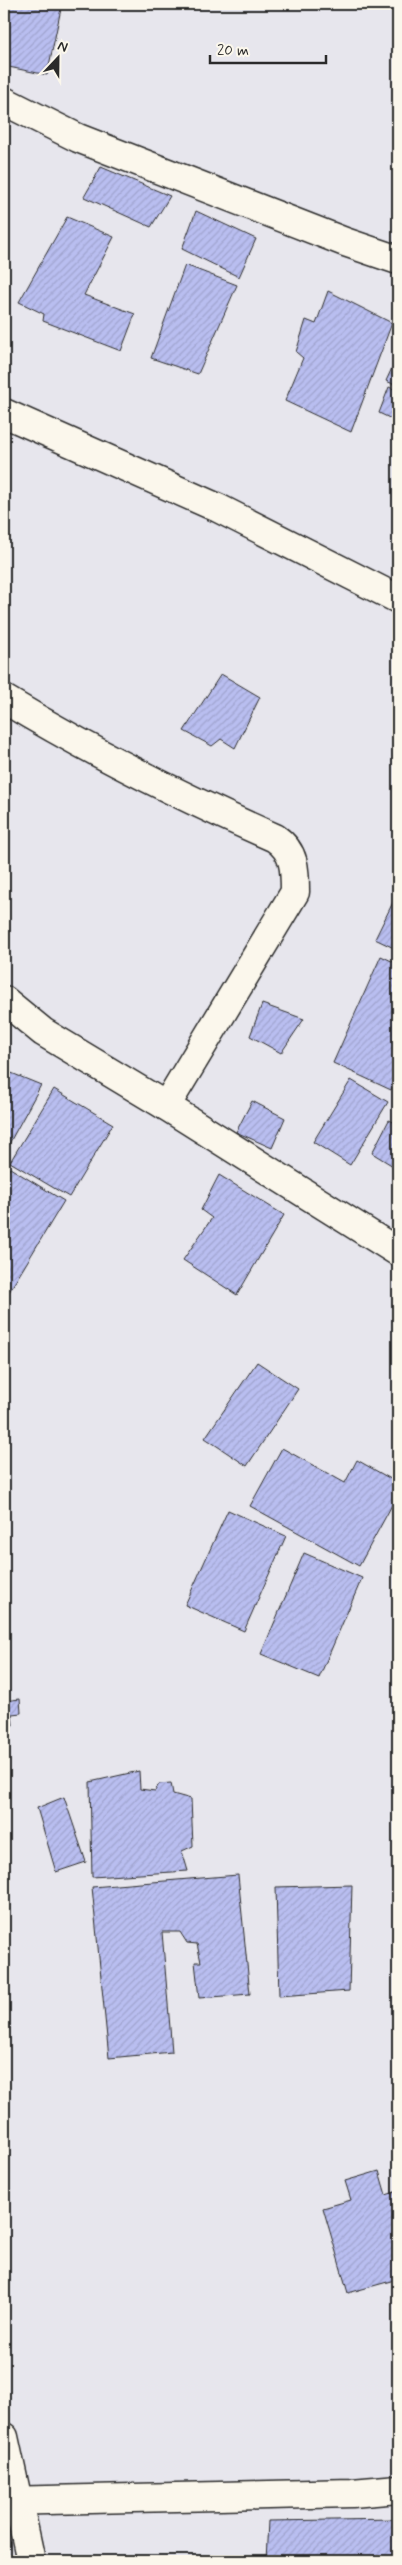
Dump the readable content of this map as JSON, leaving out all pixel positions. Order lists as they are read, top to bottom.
{
  "scale_bar": "20 m",
  "north": "top"
}
